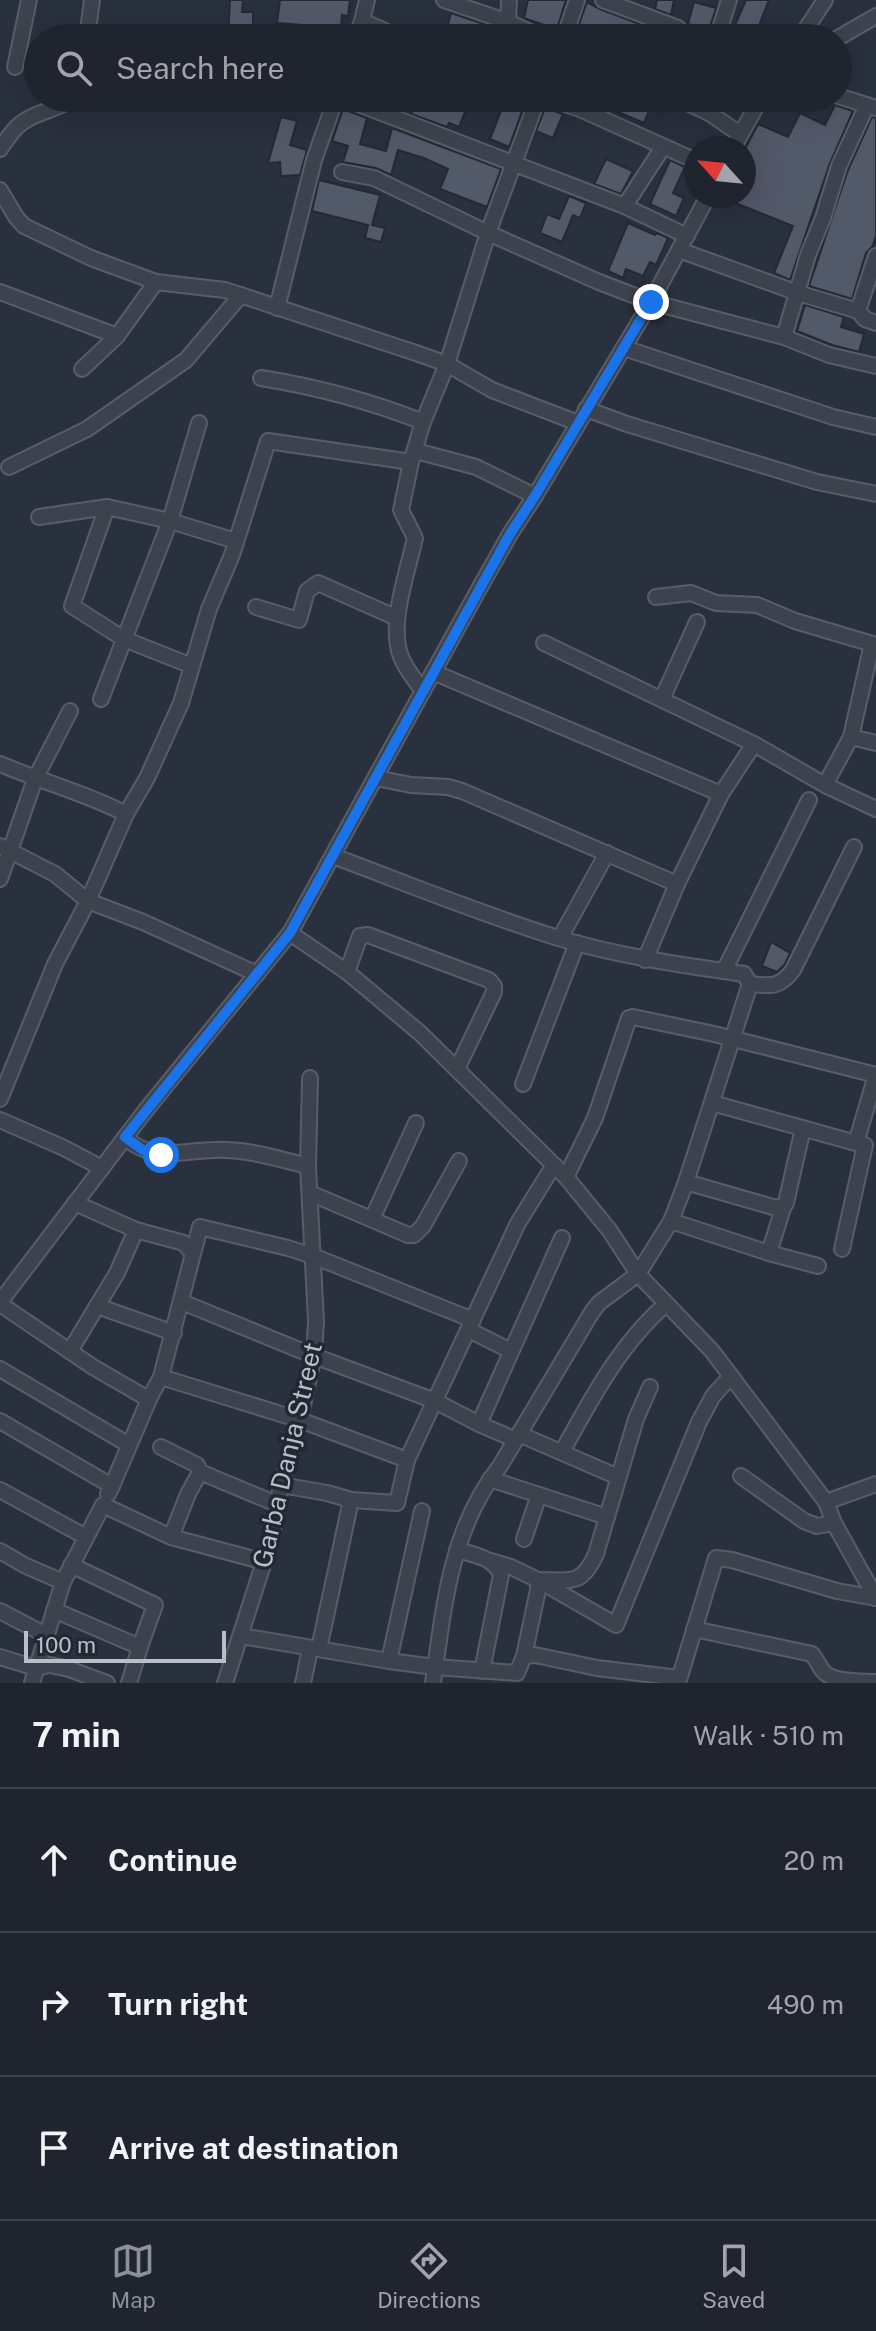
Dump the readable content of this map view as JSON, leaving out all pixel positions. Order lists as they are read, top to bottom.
{
  "streets": {
    "street": ["Garba Danja Street"]
  },
  "scale_bar": "100 m",
  "north": "top left",
  "page": {
    "search": "Search here",
    "scale": "100 m",
    "heading": ["7 min", "Walk · 510 m"],
    "list": [
      ["Continue", "20 m"],
      ["Turn right", "490 m"],
      "Arrive at destination"
    ],
    "nav": ["Map", "Directions", "Saved"]
  }
}
